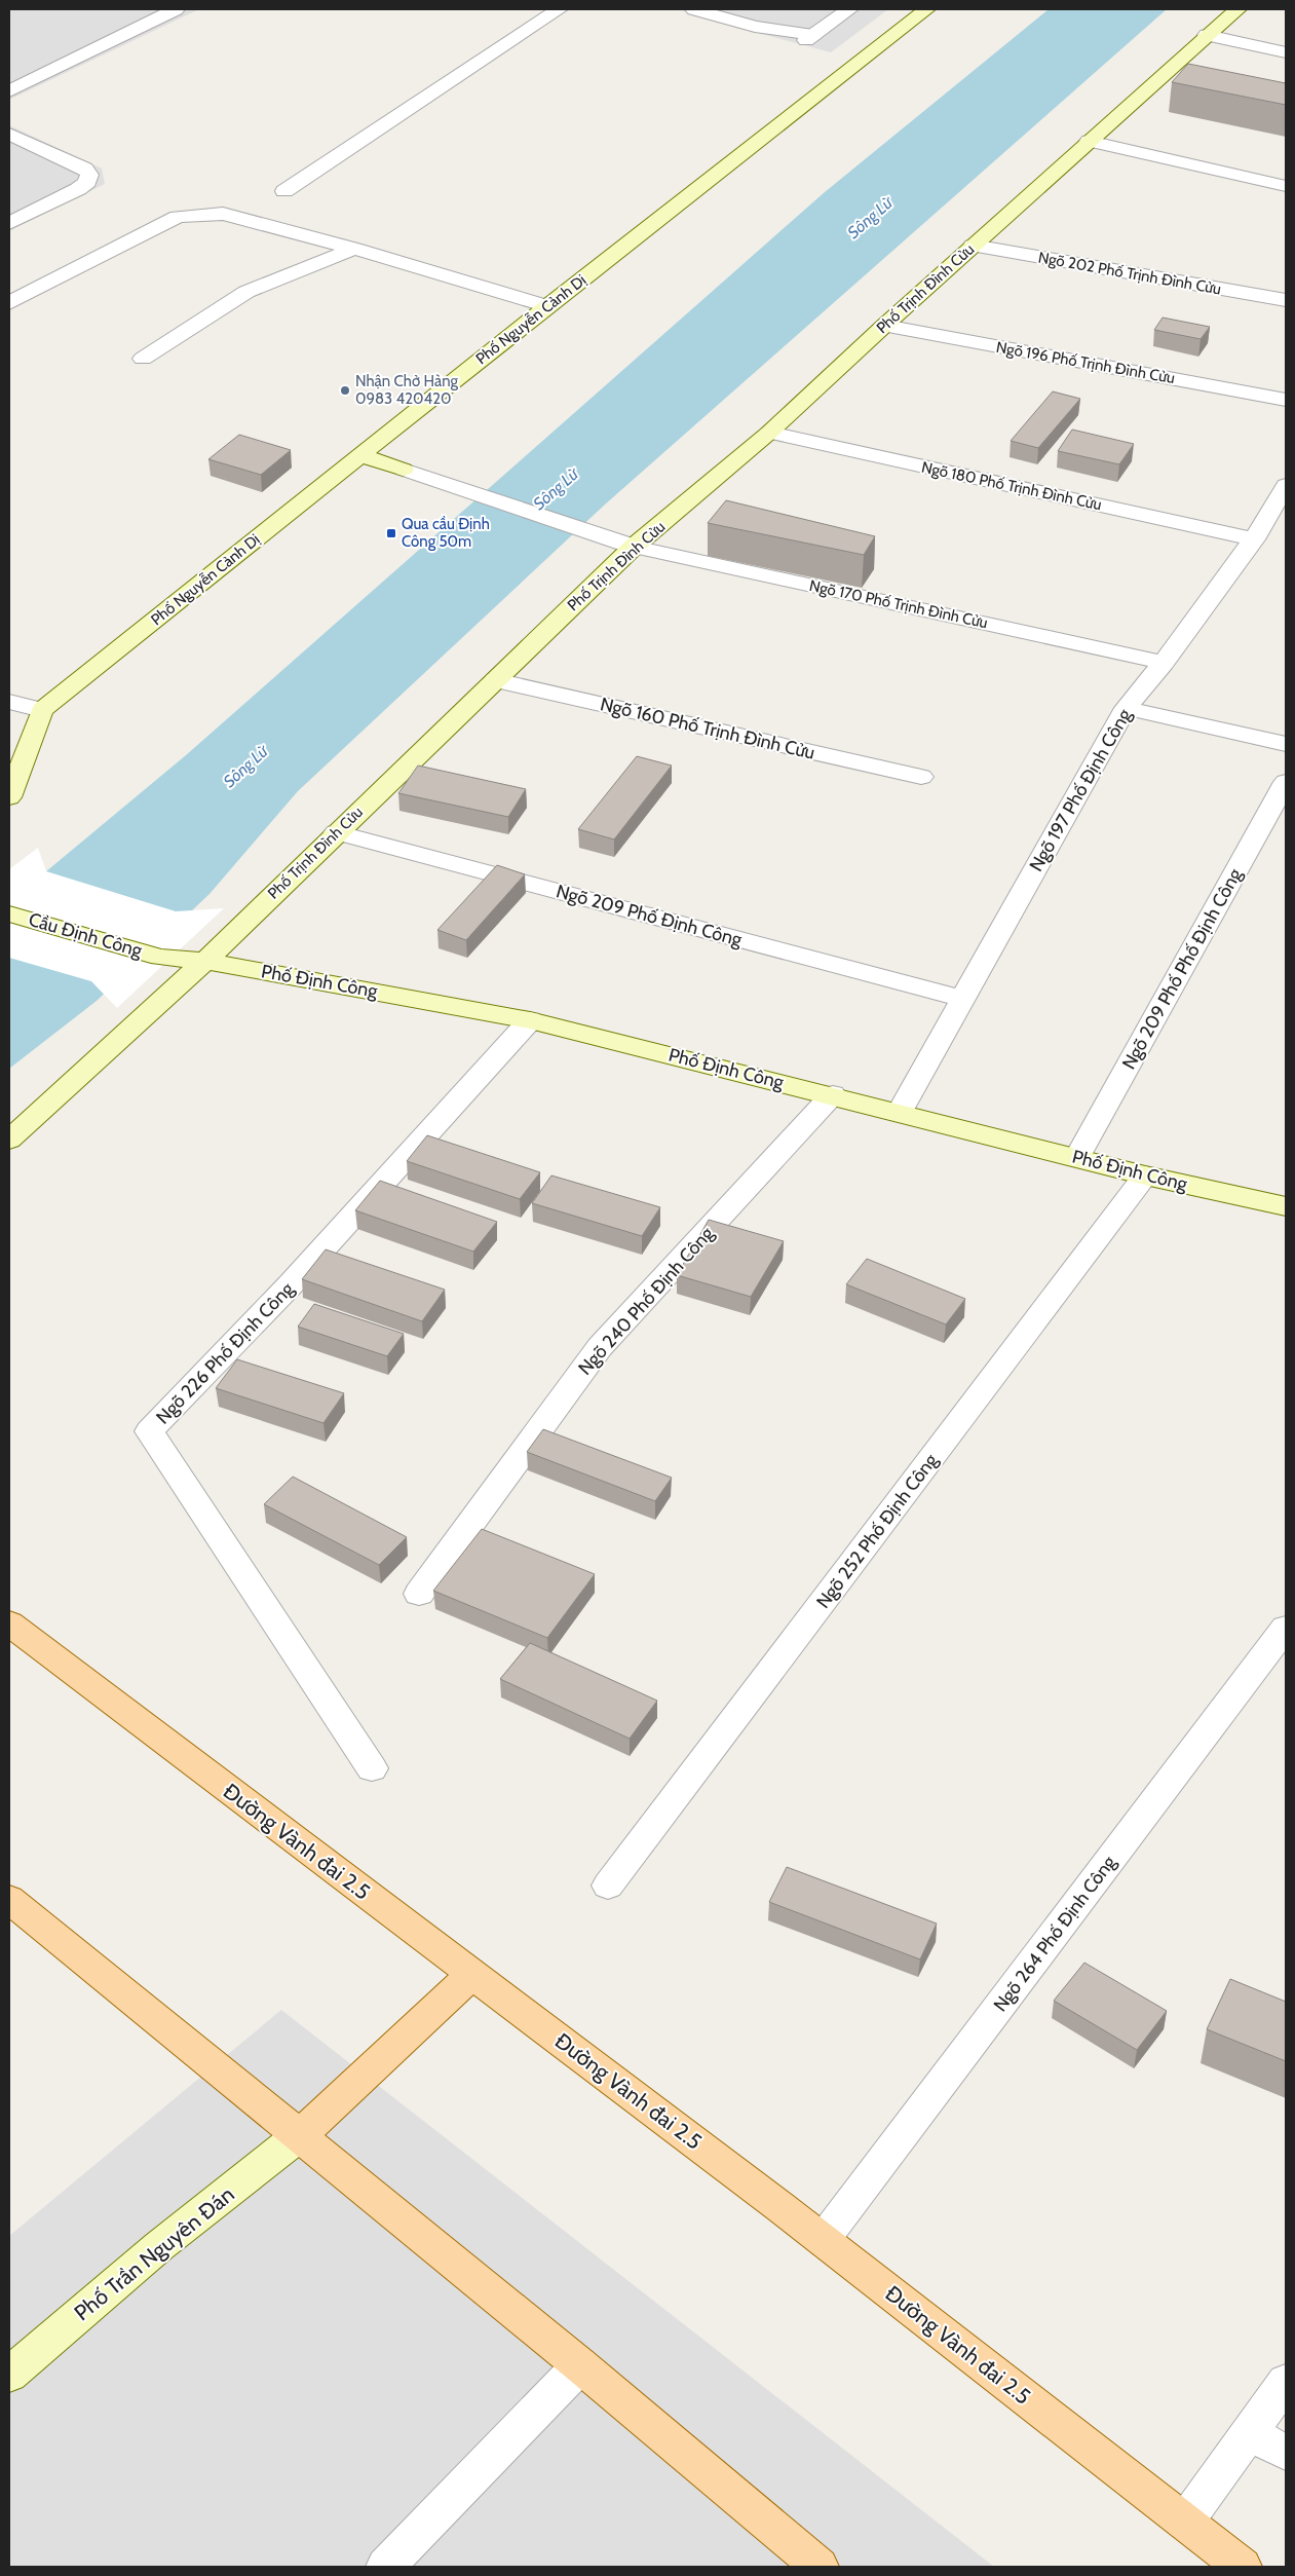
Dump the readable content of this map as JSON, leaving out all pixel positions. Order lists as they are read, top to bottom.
{
  "streets": {
    "main road": [
      "Phố Trịnh Đình Cửu",
      "Phố Nguyễn Cảnh Dị",
      "Cầu Định Công",
      "Phố Định Công",
      "Đường Vành đai 2.5",
      "Phố Trần Nguyên Đán"
    ],
    "street": [
      "Ngõ 202 Phố Trịnh Đình Cửu",
      "Ngõ 196 Phố Trịnh Đình Cửu",
      "Ngõ 180 Phố Trịnh Đình Cửu",
      "Ngõ 170 Phố Trịnh Đình Cửu",
      "Ngõ 160 Phố Trịnh Đình Cửu",
      "Ngõ 197 Phố Định Công",
      "Ngõ 209 Phố Định Công",
      "Ngõ 209 Phố Phố Định Công",
      "Ngõ 240 Phố Định Công",
      "Ngõ 226 Phố Định Công",
      "Ngõ 252 Phố Định Công",
      "Ngõ 264 Phố Định Công"
    ]
  },
  "crossings": [
    ["Ngõ 202 Phố Trịnh Đình Cửu", "Phố Trịnh Đình Cửu"],
    ["Phố Trịnh Đình Cửu", "Ngõ 196 Phố Trịnh Đình Cửu"],
    ["Phố Trịnh Đình Cửu", "Ngõ 180 Phố Trịnh Đình Cửu"],
    ["Phố Trịnh Đình Cửu", "Ngõ 170 Phố Trịnh Đình Cửu"],
    ["Phố Trịnh Đình Cửu", "Ngõ 160 Phố Trịnh Đình Cửu"],
    ["Phố Trịnh Đình Cửu", "Ngõ 209 Phố Định Công"],
    ["Phố Trịnh Đình Cửu", "Phố Định Công"],
    ["Ngõ 180 Phố Trịnh Đình Cửu", "Ngõ 197 Phố Định Công"],
    ["Ngõ 170 Phố Trịnh Đình Cửu", "Ngõ 197 Phố Định Công"],
    ["Ngõ 197 Phố Định Công", "Ngõ 209 Phố Định Công"],
    ["Ngõ 197 Phố Định Công", "Phố Định Công"],
    ["Cầu Định Công", "Phố Định Công"],
    ["Ngõ 209 Phố Phố Định Công", "Phố Định Công"],
    ["Phố Định Công", "Ngõ 240 Phố Định Công"],
    ["Phố Định Công", "Ngõ 226 Phố Định Công"],
    ["Phố Định Công", "Ngõ 252 Phố Định Công"],
    ["Đường Vành đai 2.5", "Ngõ 264 Phố Định Công"]
  ],
  "water": ["Sông Lừ"],
  "places": {
    "other": ["Nhận Chở Hàng 0983 420420"],
    "transit": ["Qua cầu Định Công 50m"]
  }
}
